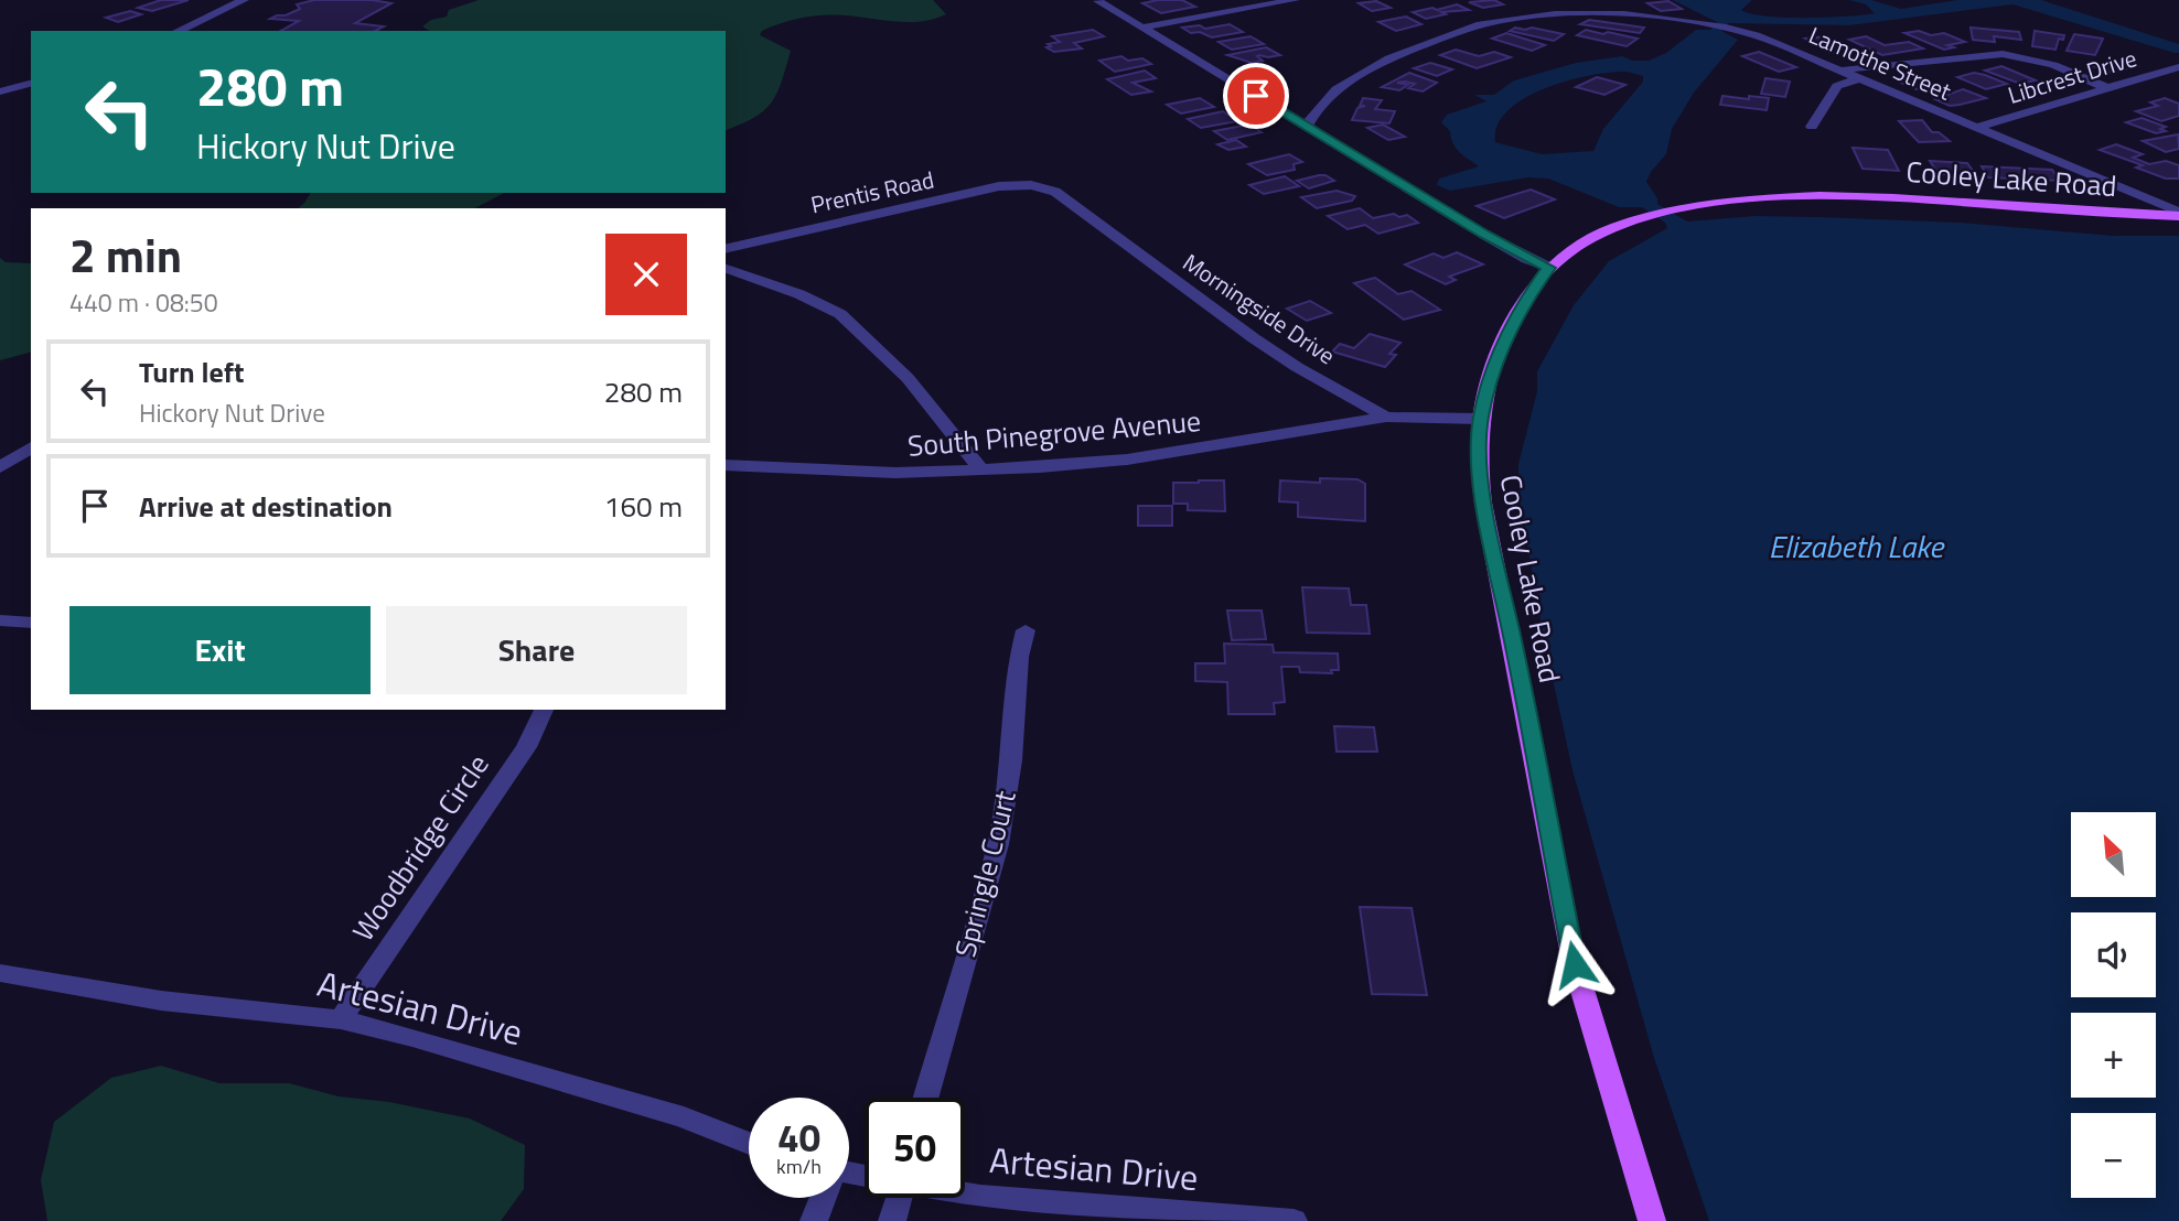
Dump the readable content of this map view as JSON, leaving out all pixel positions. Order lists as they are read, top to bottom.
{
  "streets": {
    "main road": ["Cooley Lake Road"],
    "street": [
      "Lamothe Street",
      "Libcrest Drive",
      "Prentis Road",
      "Morningside Drive",
      "South Pinegrove Avenue",
      "Woodbridge Circle",
      "Springle Court",
      "Artesian Drive"
    ]
  },
  "crossings": [
    ["Lamothe Street", "Libcrest Drive"],
    ["Lamothe Street", "Cooley Lake Road"],
    ["Cooley Lake Road", "Morningside Drive"],
    ["Prentis Road", "Morningside Drive"],
    ["Morningside Drive", "South Pinegrove Avenue"],
    ["Woodbridge Circle", "Artesian Drive"]
  ],
  "water": ["Elizabeth Lake"],
  "north": "top left",
  "page": {
    "turn": ["280 m", "Hickory Nut Drive"],
    "heading": ["2 min", "440 m · 08:50"],
    "list": [
      {
        "name": "Turn left",
        "note": "Hickory Nut Drive",
        "value": "280 m"
      },
      {
        "name": "Arrive at destination",
        "value": "160 m"
      }
    ],
    "buttons": ["Exit", "Share"],
    "map_buttons": ["+", "−"],
    "speed": "40 km/h",
    "limit": "50"
  }
}
